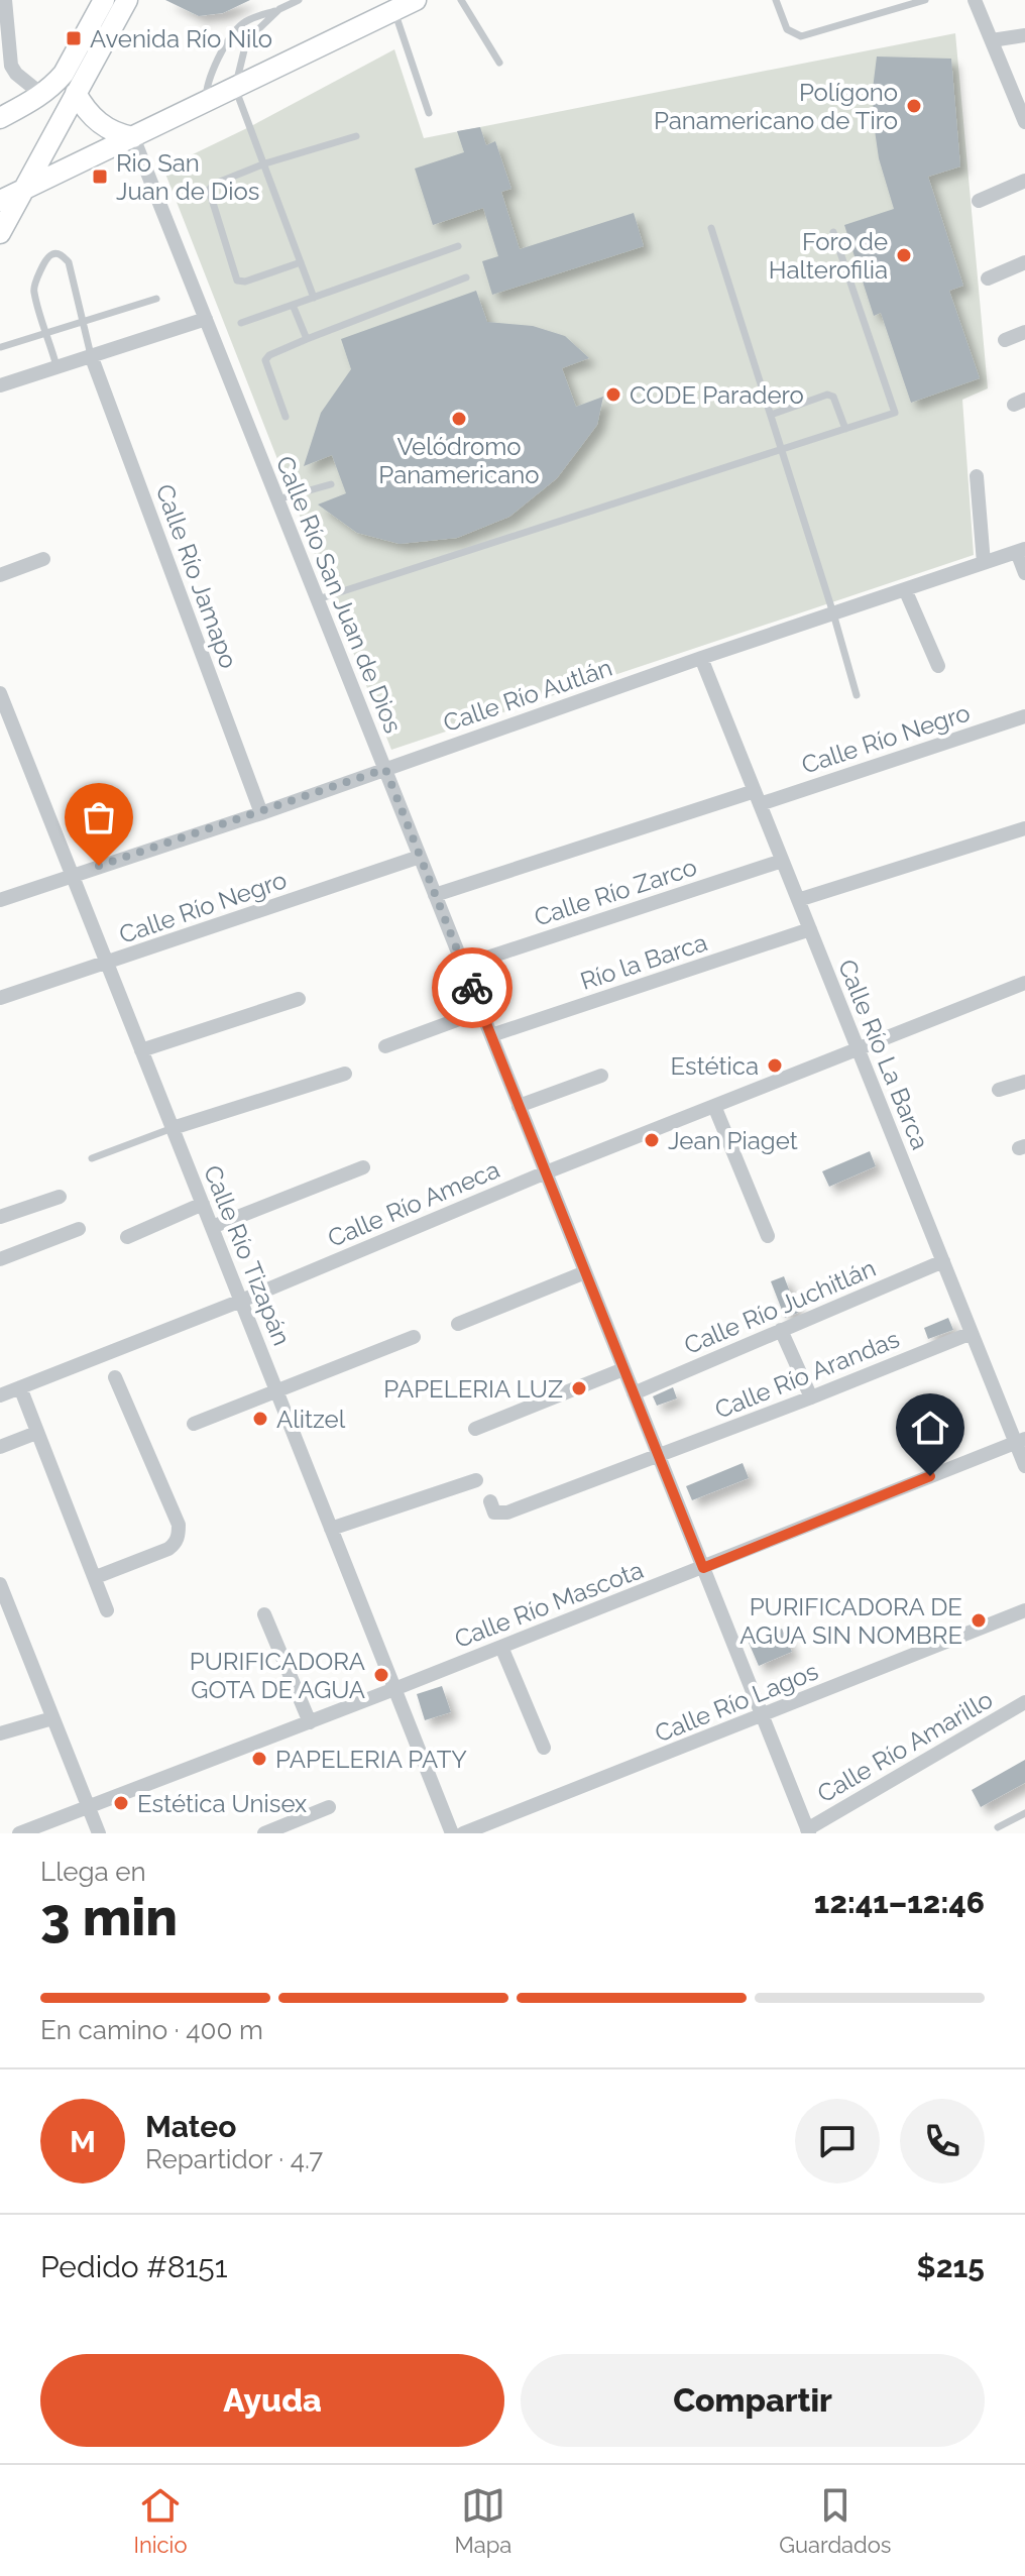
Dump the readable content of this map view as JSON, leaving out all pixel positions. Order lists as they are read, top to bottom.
{
  "streets": {
    "street": [
      "Calle Río Jamapo",
      "Calle Río San Juan de Dios",
      "Calle Río Autlán",
      "Calle Río Negro",
      "Calle Río Zarco",
      "Río la Barca",
      "Calle Río La Barca",
      "Calle Río Ameca",
      "Calle Río Tizapán",
      "Calle Río Juchitlán",
      "Calle Río Arandas",
      "Calle Río Mascota",
      "Calle Río Lagos",
      "Calle Río Amarillo"
    ]
  },
  "crossings": [
    ["Calle Río Jamapo", "Calle Río Autlán"],
    ["Calle Río San Juan de Dios", "Calle Río Autlán"],
    ["Calle Río San Juan de Dios", "Calle Río Negro"],
    ["Calle Río San Juan de Dios", "Calle Río Zarco"],
    ["Calle Río San Juan de Dios", "Río la Barca"],
    ["Calle Río San Juan de Dios", "Calle Río Ameca"],
    ["Calle Río San Juan de Dios", "Calle Río Juchitlán"],
    ["Calle Río San Juan de Dios", "Calle Río Arandas"],
    ["Calle Río San Juan de Dios", "Calle Río Mascota"],
    ["Calle Río San Juan de Dios", "Calle Río Lagos"],
    ["Calle Río San Juan de Dios", "Calle Río Amarillo"],
    ["Calle Río Autlán", "Calle Río La Barca"],
    ["Calle Río Autlán", "Calle Río Tizapán"],
    ["Calle Río Negro", "Calle Río La Barca"],
    ["Calle Río Negro", "Calle Río Tizapán"],
    ["Calle Río Zarco", "Calle Río La Barca"],
    ["Río la Barca", "Calle Río La Barca"],
    ["Calle Río La Barca", "Calle Río Ameca"],
    ["Calle Río La Barca", "Calle Río Juchitlán"],
    ["Calle Río La Barca", "Calle Río Arandas"],
    ["Calle Río La Barca", "Calle Río Mascota"],
    ["Calle Río Ameca", "Calle Río Tizapán"],
    ["Calle Río Tizapán", "Calle Río Mascota"]
  ],
  "places": {
    "transit": ["Avenida Río Nilo", "Rio San Juan de Dios"],
    "other": [
      "Polígono Panamericano de Tiro",
      "Foro de Halterofilia",
      "CODE Paradero",
      "Velódromo Panamericano",
      "Estética",
      "Jean Piaget",
      "PAPELERIA LUZ",
      "Alitzel",
      "PURIFICADORA DE AGUA SIN NOMBRE",
      "PURIFICADORA GOTA DE AGUA",
      "PAPELERIA PATY",
      "Estética Unisex"
    ]
  },
  "page": {
    "heading": ["3 min", "Llega en", "12:41–12:46"],
    "panel": [
      "Mateo",
      "Repartidor · 4.7",
      "Pedido #8151",
      "$215"
    ],
    "bar": "En camino · 400 m",
    "round": "M",
    "buttons": ["Ayuda", "Compartir"],
    "tabs": ["Inicio", "Mapa", "Guardados"]
  }
}
